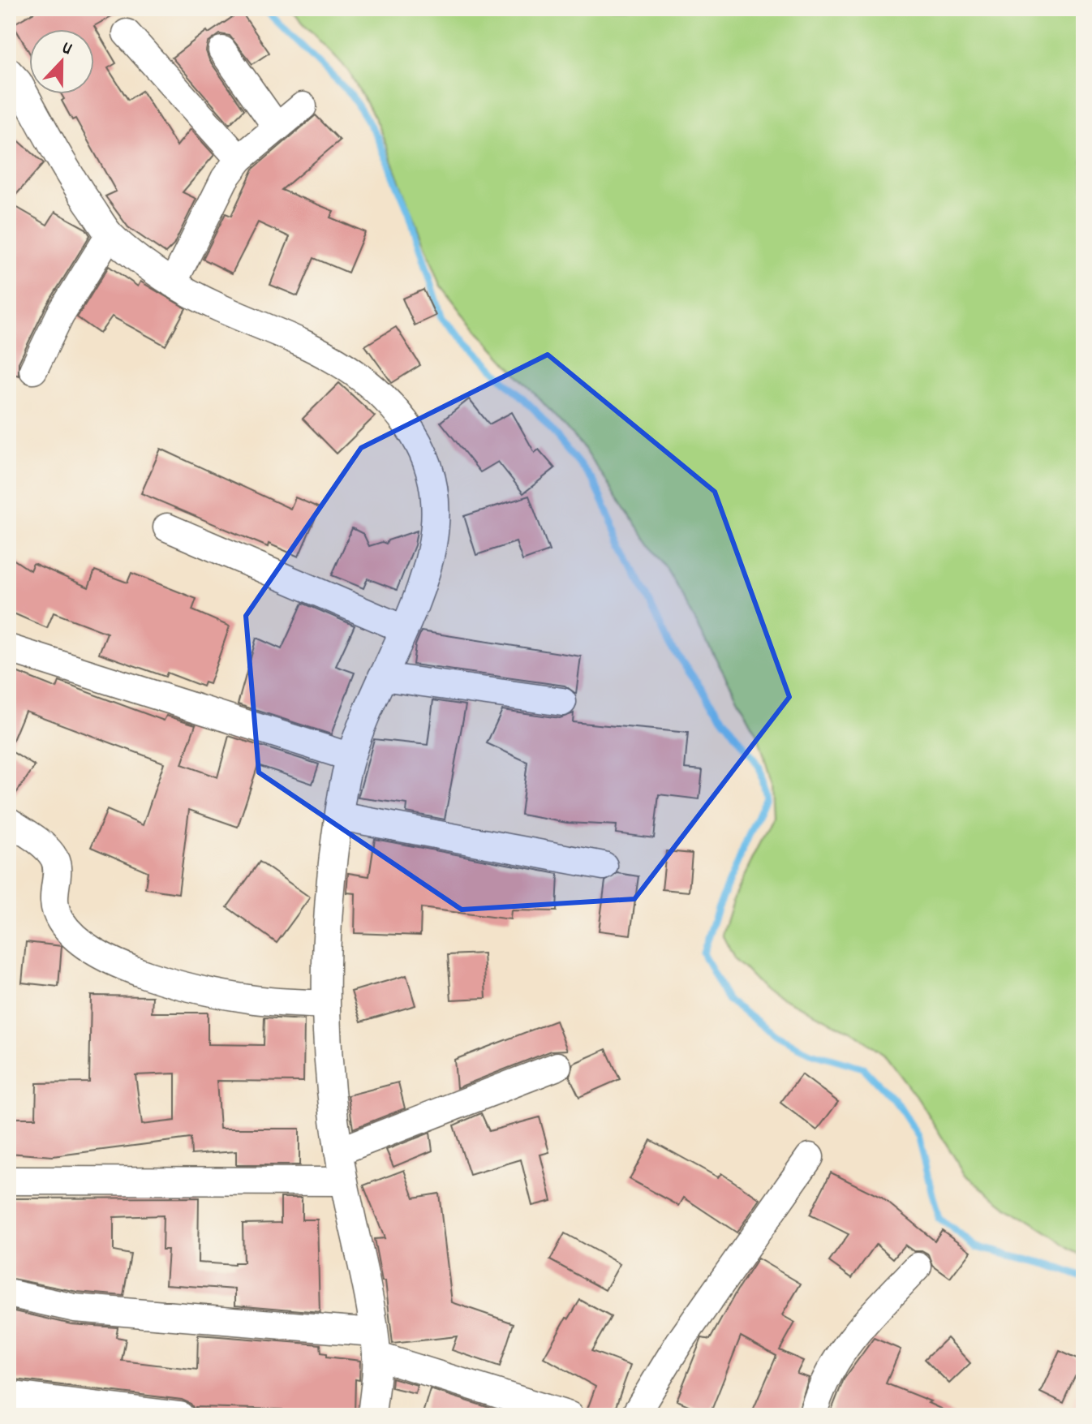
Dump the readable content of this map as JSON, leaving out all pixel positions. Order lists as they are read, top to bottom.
{
  "north": "top"
}
